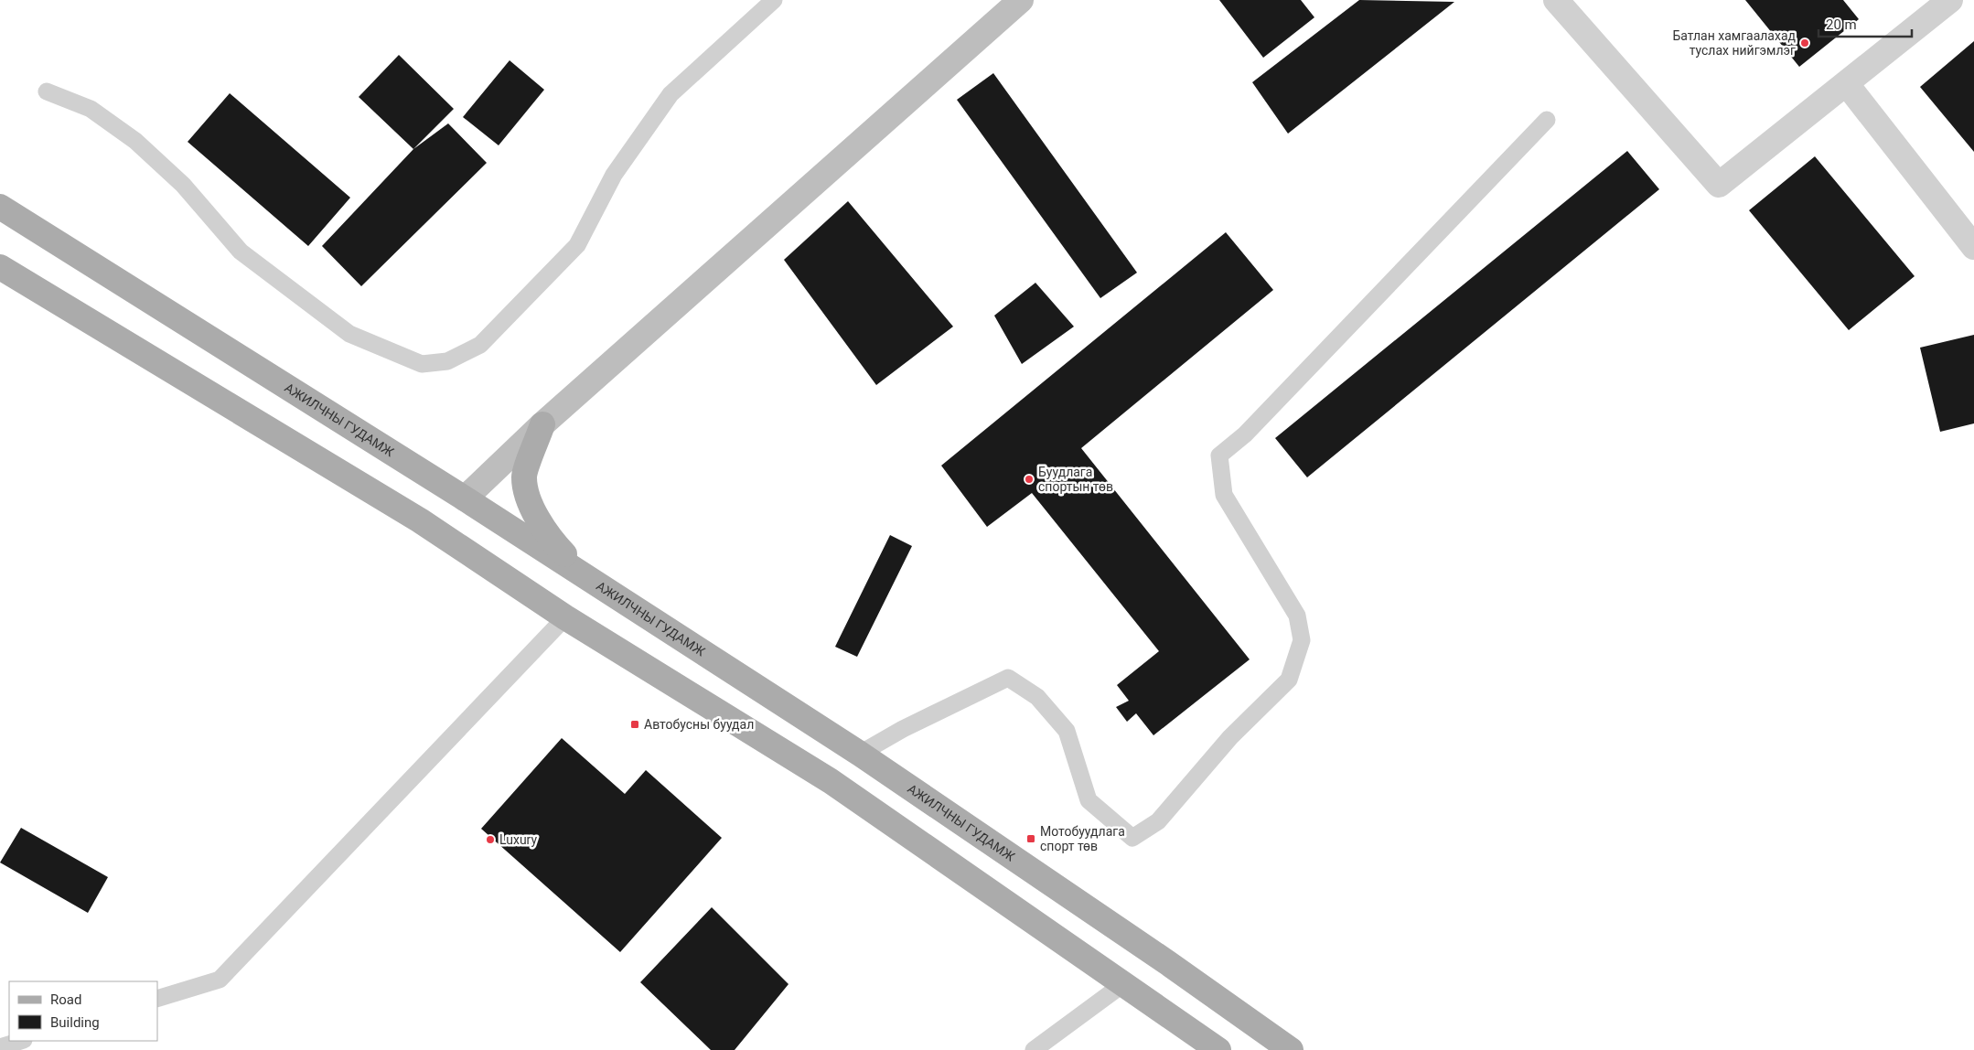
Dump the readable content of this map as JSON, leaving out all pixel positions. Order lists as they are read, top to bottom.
{
  "streets": {
    "main road": ["АЖИЛЧНЫ ГУДАМЖ"]
  },
  "places": {
    "other": ["Батлан хамгаалахад туслах нийгэмлэг", "Буудлага спортын төв", "Luxury"],
    "transit": ["Автобусны буудал", "Мотобуудлага спорт төв"]
  },
  "legend": ["Road", "Building"],
  "scale_bar": "20 m"
}
